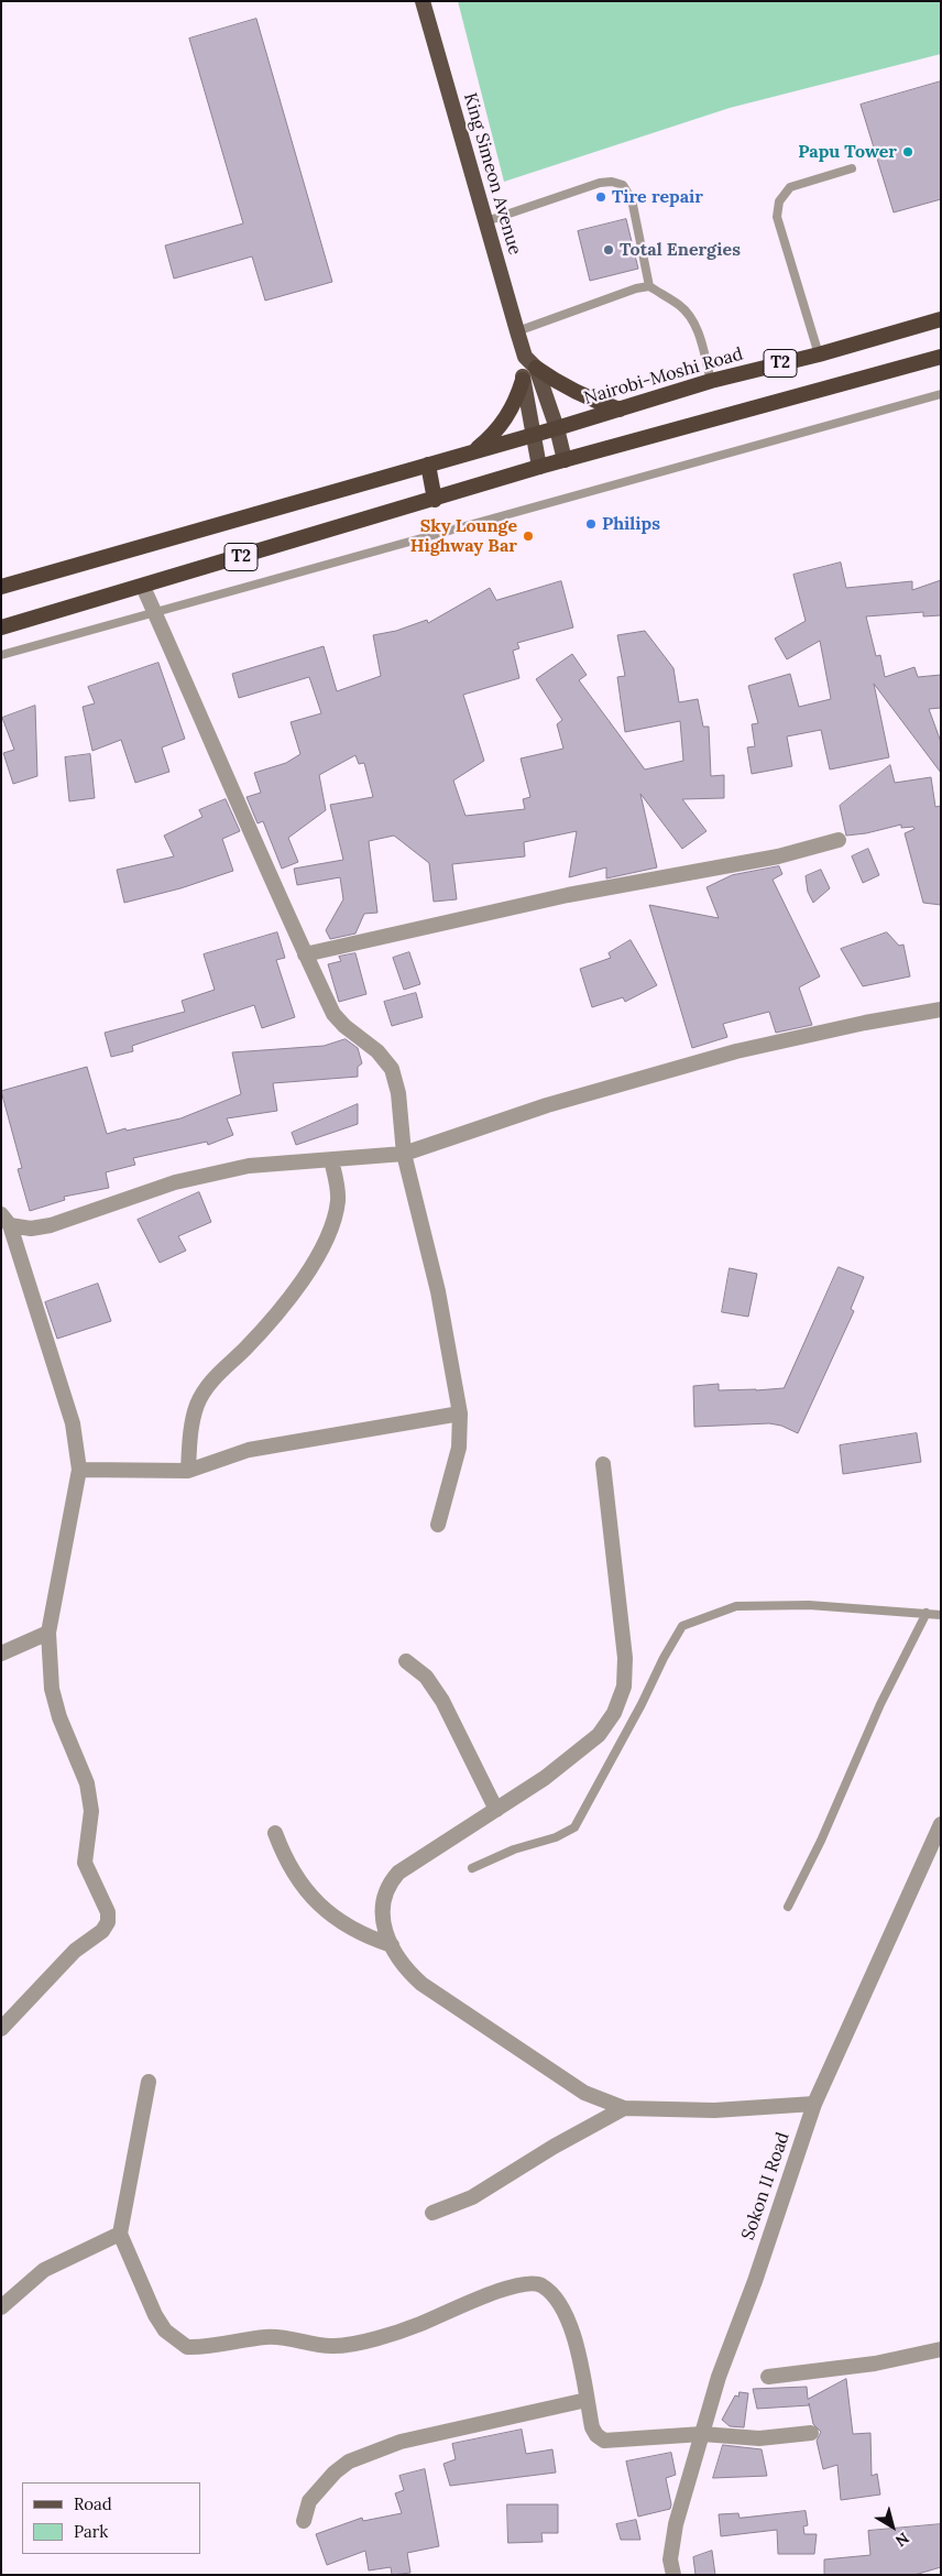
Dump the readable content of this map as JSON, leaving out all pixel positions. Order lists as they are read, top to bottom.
{
  "streets": {
    "highway": ["T2", "Nairobi-Moshi Road"],
    "main road": ["King Simeon Avenue"],
    "street": ["Sokon II Road"]
  },
  "crossings": [
    ["T2", "Nairobi-Moshi Road"]
  ],
  "places": [
    "Papu Tower",
    "Tire repair",
    "Total Energies",
    "Philips",
    "Sky Lounge Highway Bar"
  ],
  "legend": ["Road", "Park"],
  "north": "bottom right"
}
